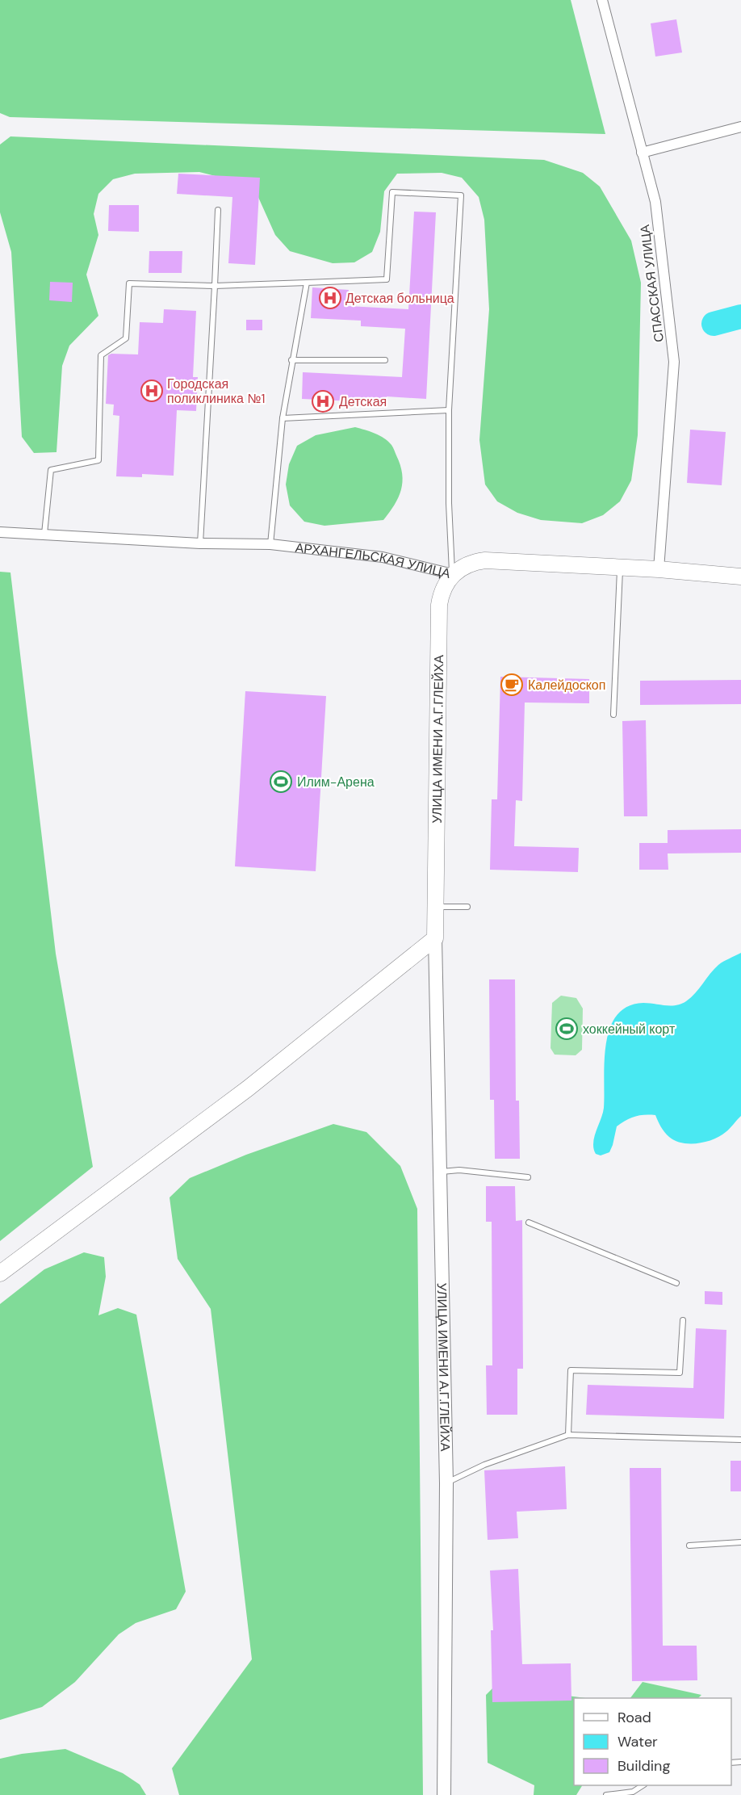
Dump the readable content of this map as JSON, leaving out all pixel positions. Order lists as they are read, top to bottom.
{
  "streets": {
    "main road": ["АРХАНГЕЛЬСКАЯ УЛИЦА", "УЛИЦА ИМЕНИ А.Г.ГЛЕЙХА"],
    "street": ["СПАССКАЯ УЛИЦА"]
  },
  "crossings": [
    ["СПАССКАЯ УЛИЦА", "АРХАНГЕЛЬСКАЯ УЛИЦА"],
    ["АРХАНГЕЛЬСКАЯ УЛИЦА", "УЛИЦА ИМЕНИ А.Г.ГЛЕЙХА"]
  ],
  "places": {
    "hospital": ["Детская больница", "Городская поликлиника №1", "Детская"],
    "cafe": ["Калейдоскоп"],
    "sports": ["Илим-Арена", "хоккейный корт"]
  },
  "legend": ["Road", "Water", "Building"]
}
